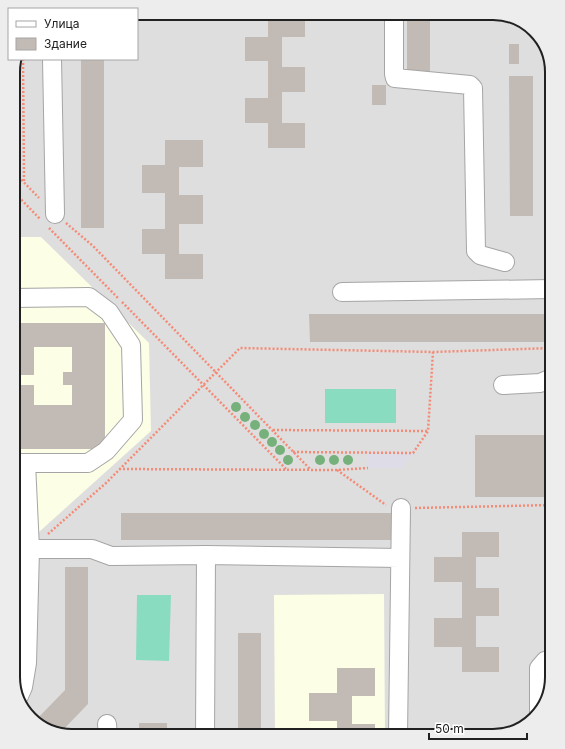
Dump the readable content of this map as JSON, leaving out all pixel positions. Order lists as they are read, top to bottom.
{
  "legend": ["Улица", "Здание"],
  "scale_bar": "50 m"
}
